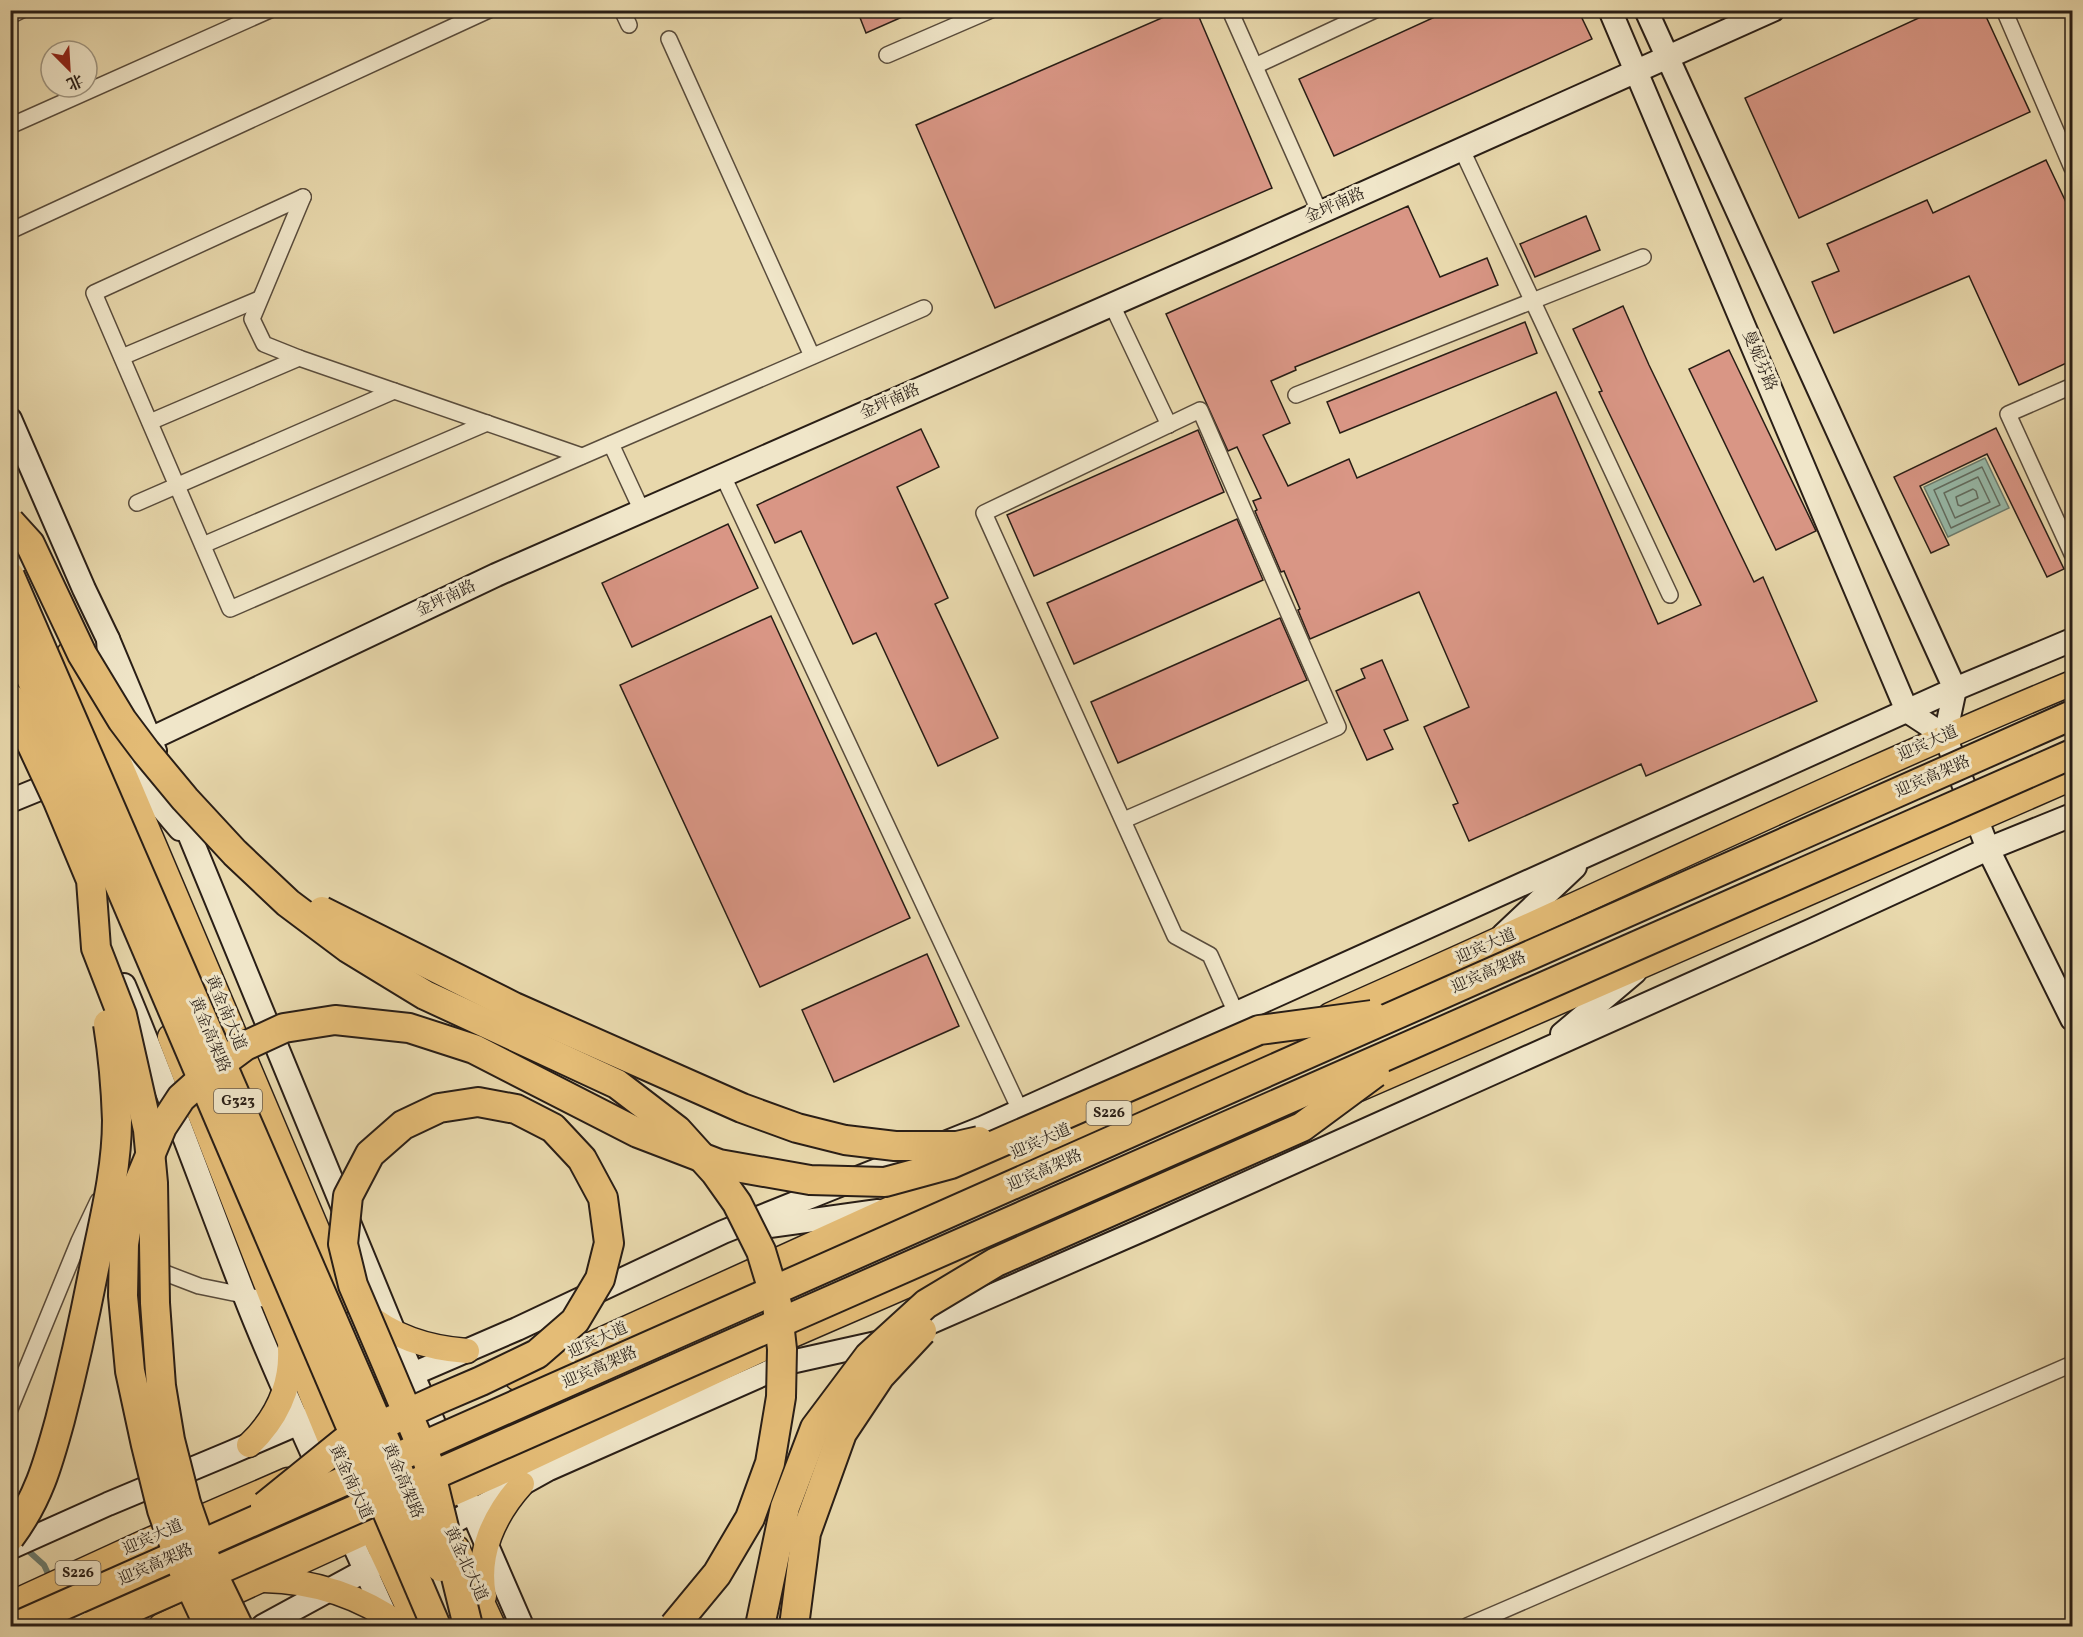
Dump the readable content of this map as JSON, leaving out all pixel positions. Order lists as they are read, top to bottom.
{
  "streets": {
    "highway": ["迎宾高架路", "黄金高架路", "G323"],
    "main road": [
      "迎宾大道",
      "黄金南大道",
      "S226",
      "黄金北大道"
    ],
    "street": ["金坪南路", "曼妮芬路"]
  },
  "crossings": [
    ["金坪南路", "曼妮芬路"],
    ["金坪南路", "黄金南大道"],
    ["迎宾大道", "黄金南大道"],
    ["黄金南大道", "黄金北大道"],
    ["黄金高架路", "黄金北大道"]
  ],
  "north": "bottom right"
}
